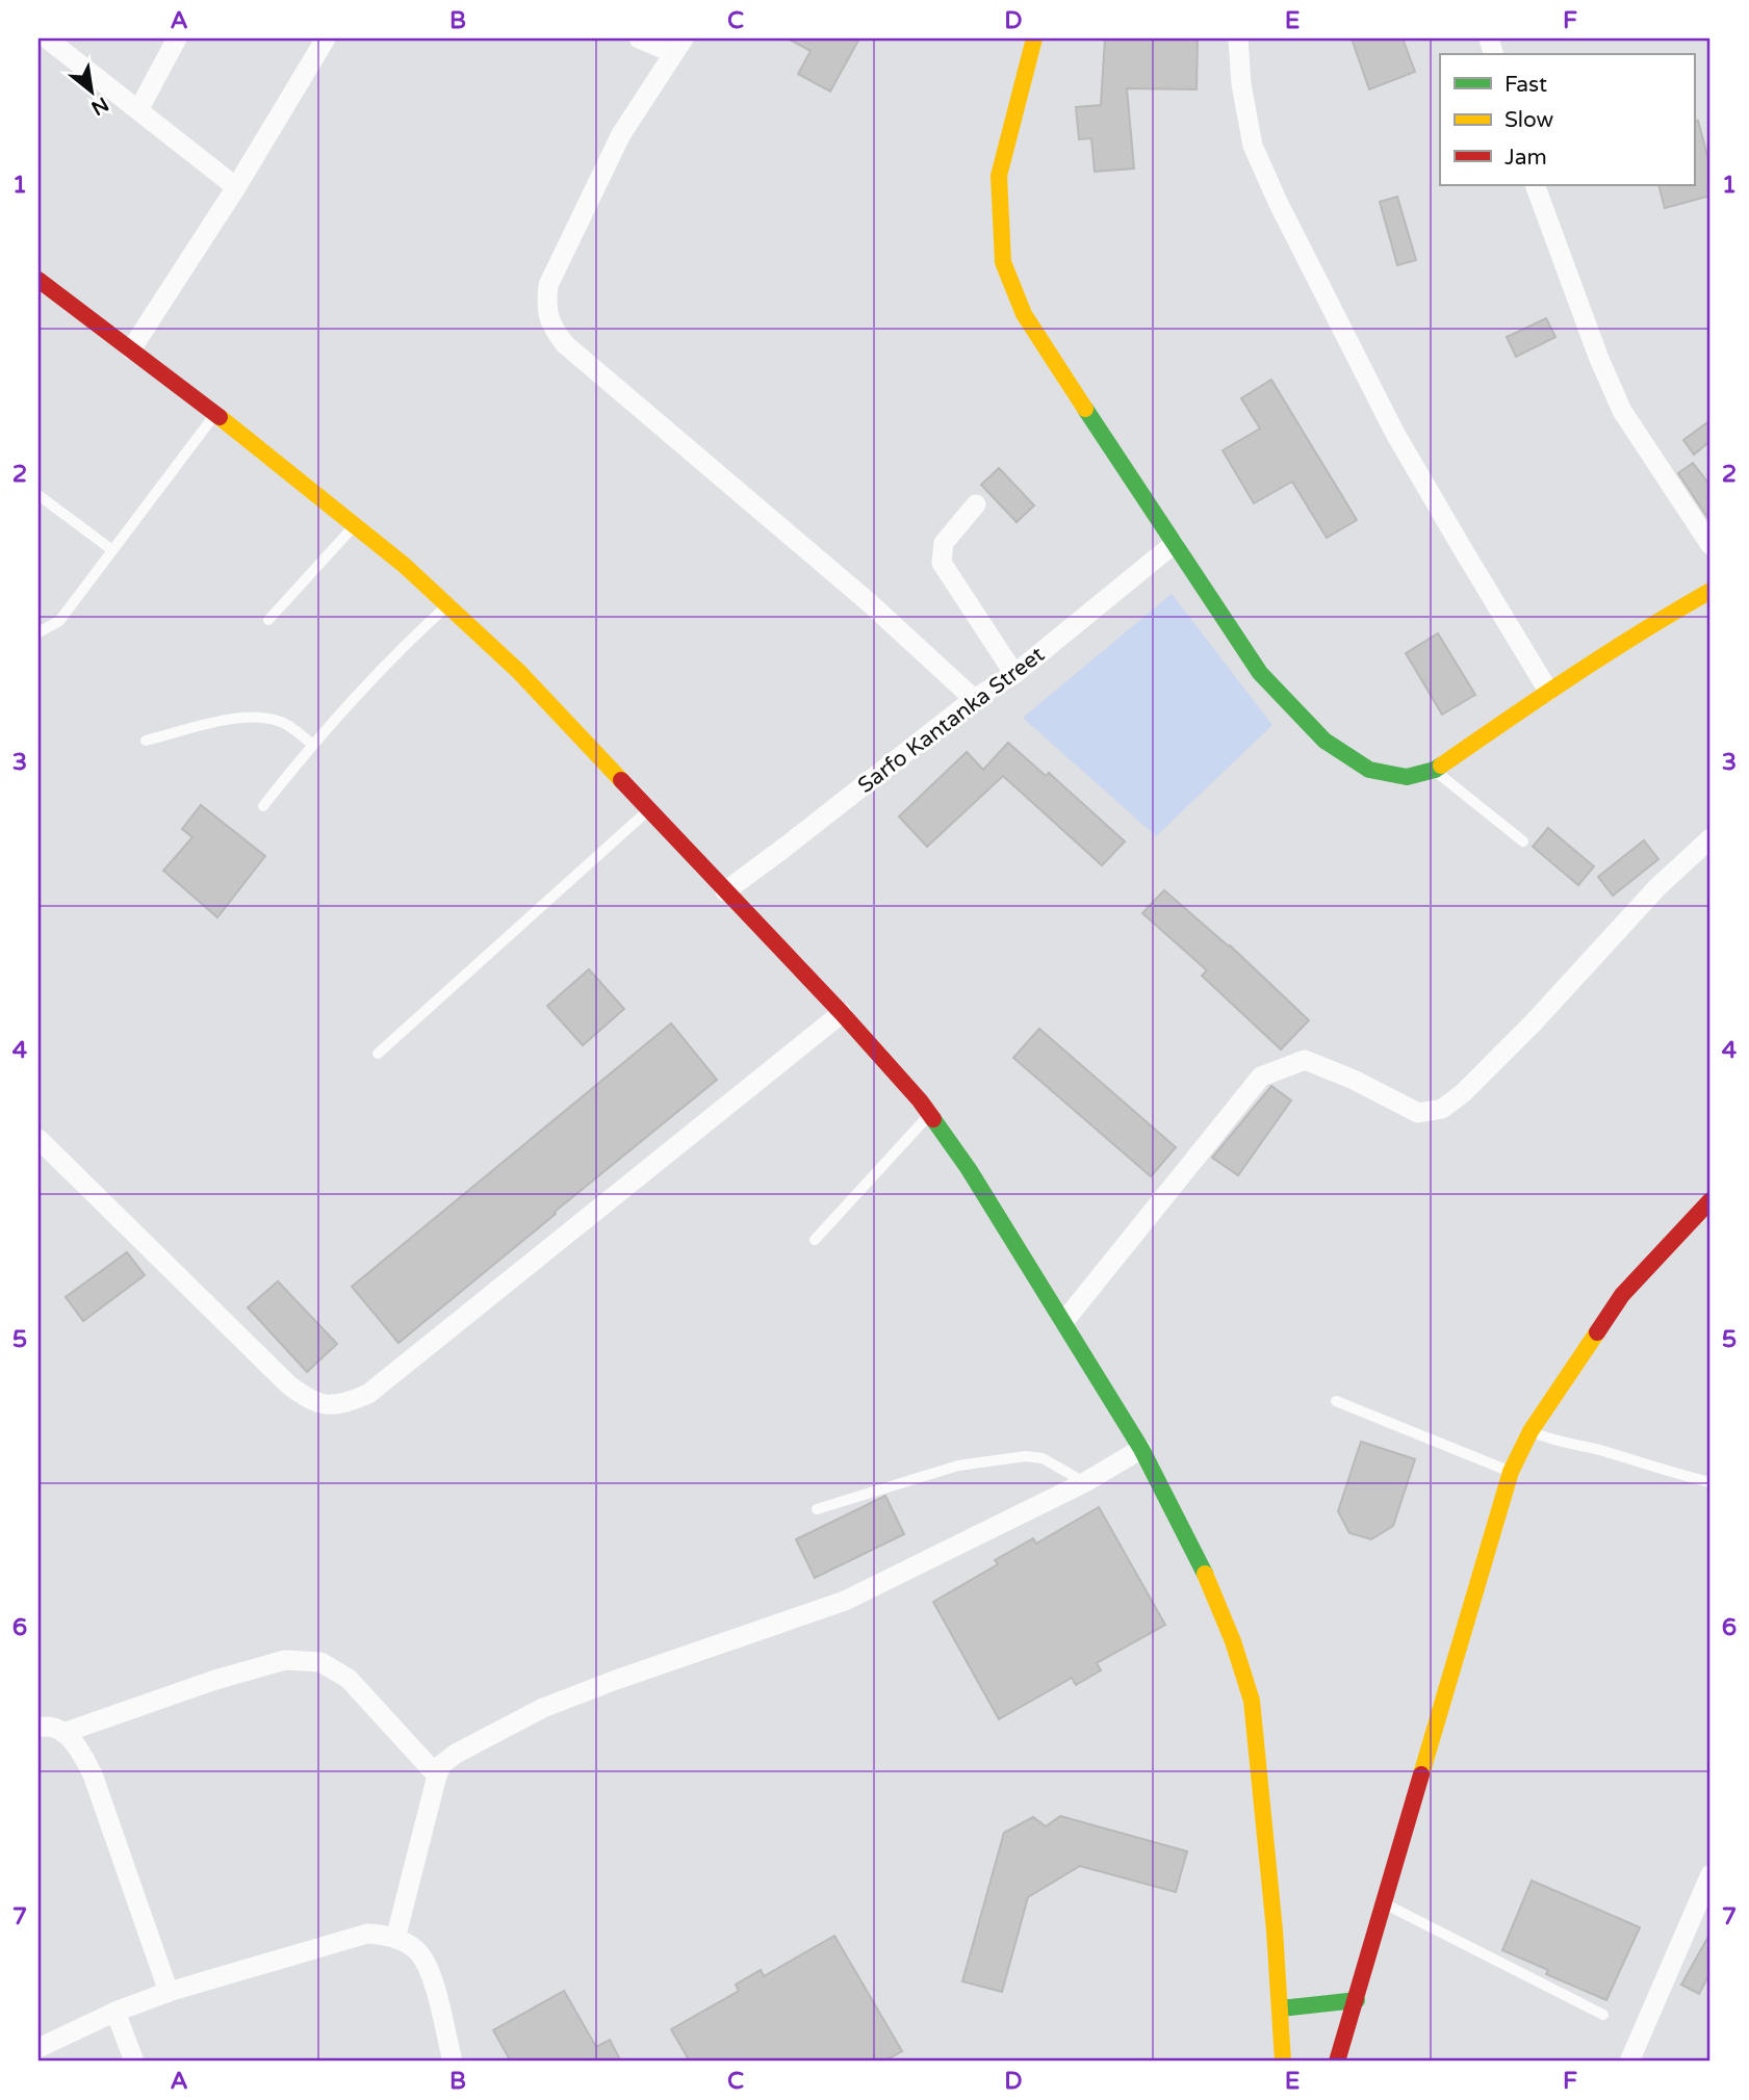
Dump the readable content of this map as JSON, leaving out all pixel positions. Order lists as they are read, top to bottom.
{
  "streets": {
    "street": ["Sarfo Kantanka Street"]
  },
  "legend": ["Fast", "Slow", "Jam"],
  "north": "bottom right",
  "grid": {
    "columns": [
      "A",
      "B",
      "C",
      "D",
      "E",
      "F"
    ],
    "rows": [
      "1",
      "2",
      "3",
      "4",
      "5",
      "6",
      "7"
    ]
  }
}
